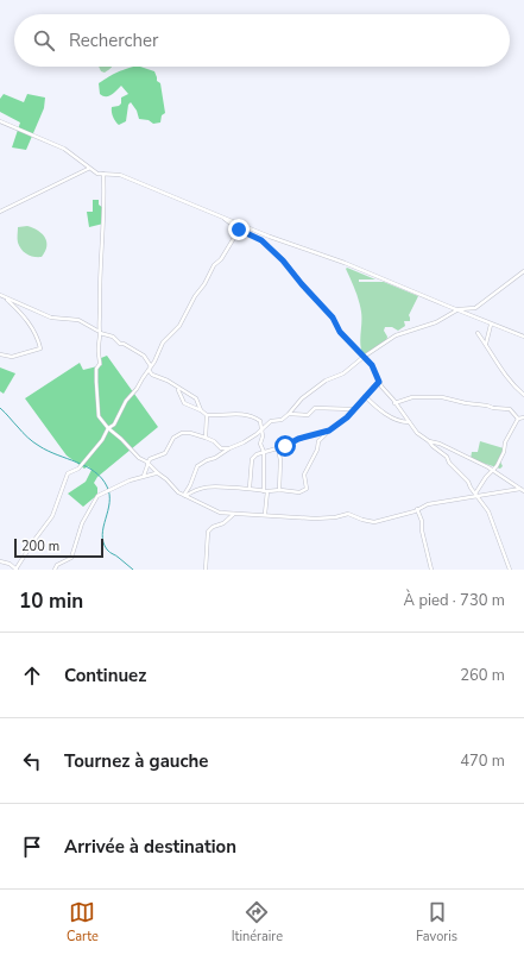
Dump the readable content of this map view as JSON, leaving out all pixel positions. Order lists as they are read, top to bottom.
{
  "scale_bar": "200 m",
  "page": {
    "search": "Rechercher",
    "scale": "200 m",
    "heading": ["10 min", "À pied · 730 m"],
    "list": [
      ["Continuez", "260 m"],
      ["Tournez à gauche", "470 m"],
      "Arrivée à destination"
    ],
    "nav": ["Carte", "Itinéraire", "Favoris"]
  }
}
